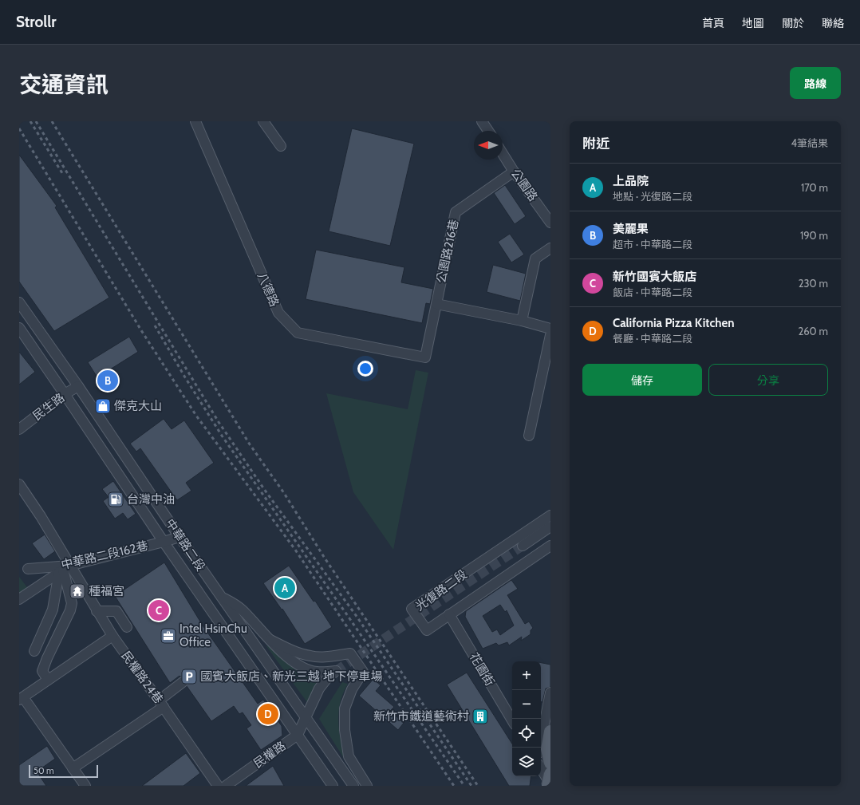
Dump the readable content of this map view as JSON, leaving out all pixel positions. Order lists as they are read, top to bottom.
{
  "streets": {
    "street": [
      "公園路",
      "公園路216巷",
      "八德路",
      "民生路",
      "中華路二段",
      "中華路二段162巷",
      "光復路二段",
      "花園街",
      "民權路24巷",
      "民權路"
    ]
  },
  "crossings": [
    ["公園路", "公園路216巷"],
    ["公園路216巷", "八德路"],
    ["民生路", "中華路二段"],
    ["中華路二段", "中華路二段162巷"],
    ["中華路二段", "民權路"],
    ["中華路二段162巷", "民權路24巷"],
    ["光復路二段", "花園街"]
  ],
  "places": {
    "shop": ["傑克大山"],
    "fuel station": ["台灣中油"],
    "temple": ["種福宮"],
    "office": ["Intel HsinChu Office"],
    "parking": ["國賓大飯店、新光三越 地下停車場"],
    "building": ["新竹市鐵道藝術村"]
  },
  "scale_bar": "50 m",
  "north": "left",
  "page": {
    "header": "Strollr",
    "nav": [
      "首頁",
      "地圖",
      "關於",
      "聯絡"
    ],
    "title": "交通資訊",
    "buttons": [
      "路線",
      ["儲存", "分享"]
    ],
    "heading": ["附近", "4筆結果"],
    "list": [
      {
        "mark": "A",
        "name": "上品院",
        "note": "地點 · 光復路二段",
        "value": "170 m"
      },
      {
        "mark": "B",
        "name": "美麗果",
        "note": "超市 · 中華路二段",
        "value": "190 m"
      },
      {
        "mark": "C",
        "name": "新竹國賓大飯店",
        "note": "飯店 · 中華路二段",
        "value": "230 m"
      },
      {
        "mark": "D",
        "name": "California Pizza Kitchen",
        "note": "餐廳 · 中華路二段",
        "value": "260 m"
      }
    ],
    "pins": [
      "B",
      "A",
      "C",
      "D"
    ],
    "map_buttons": ["+", "−"],
    "scale": "50 m"
  }
}
